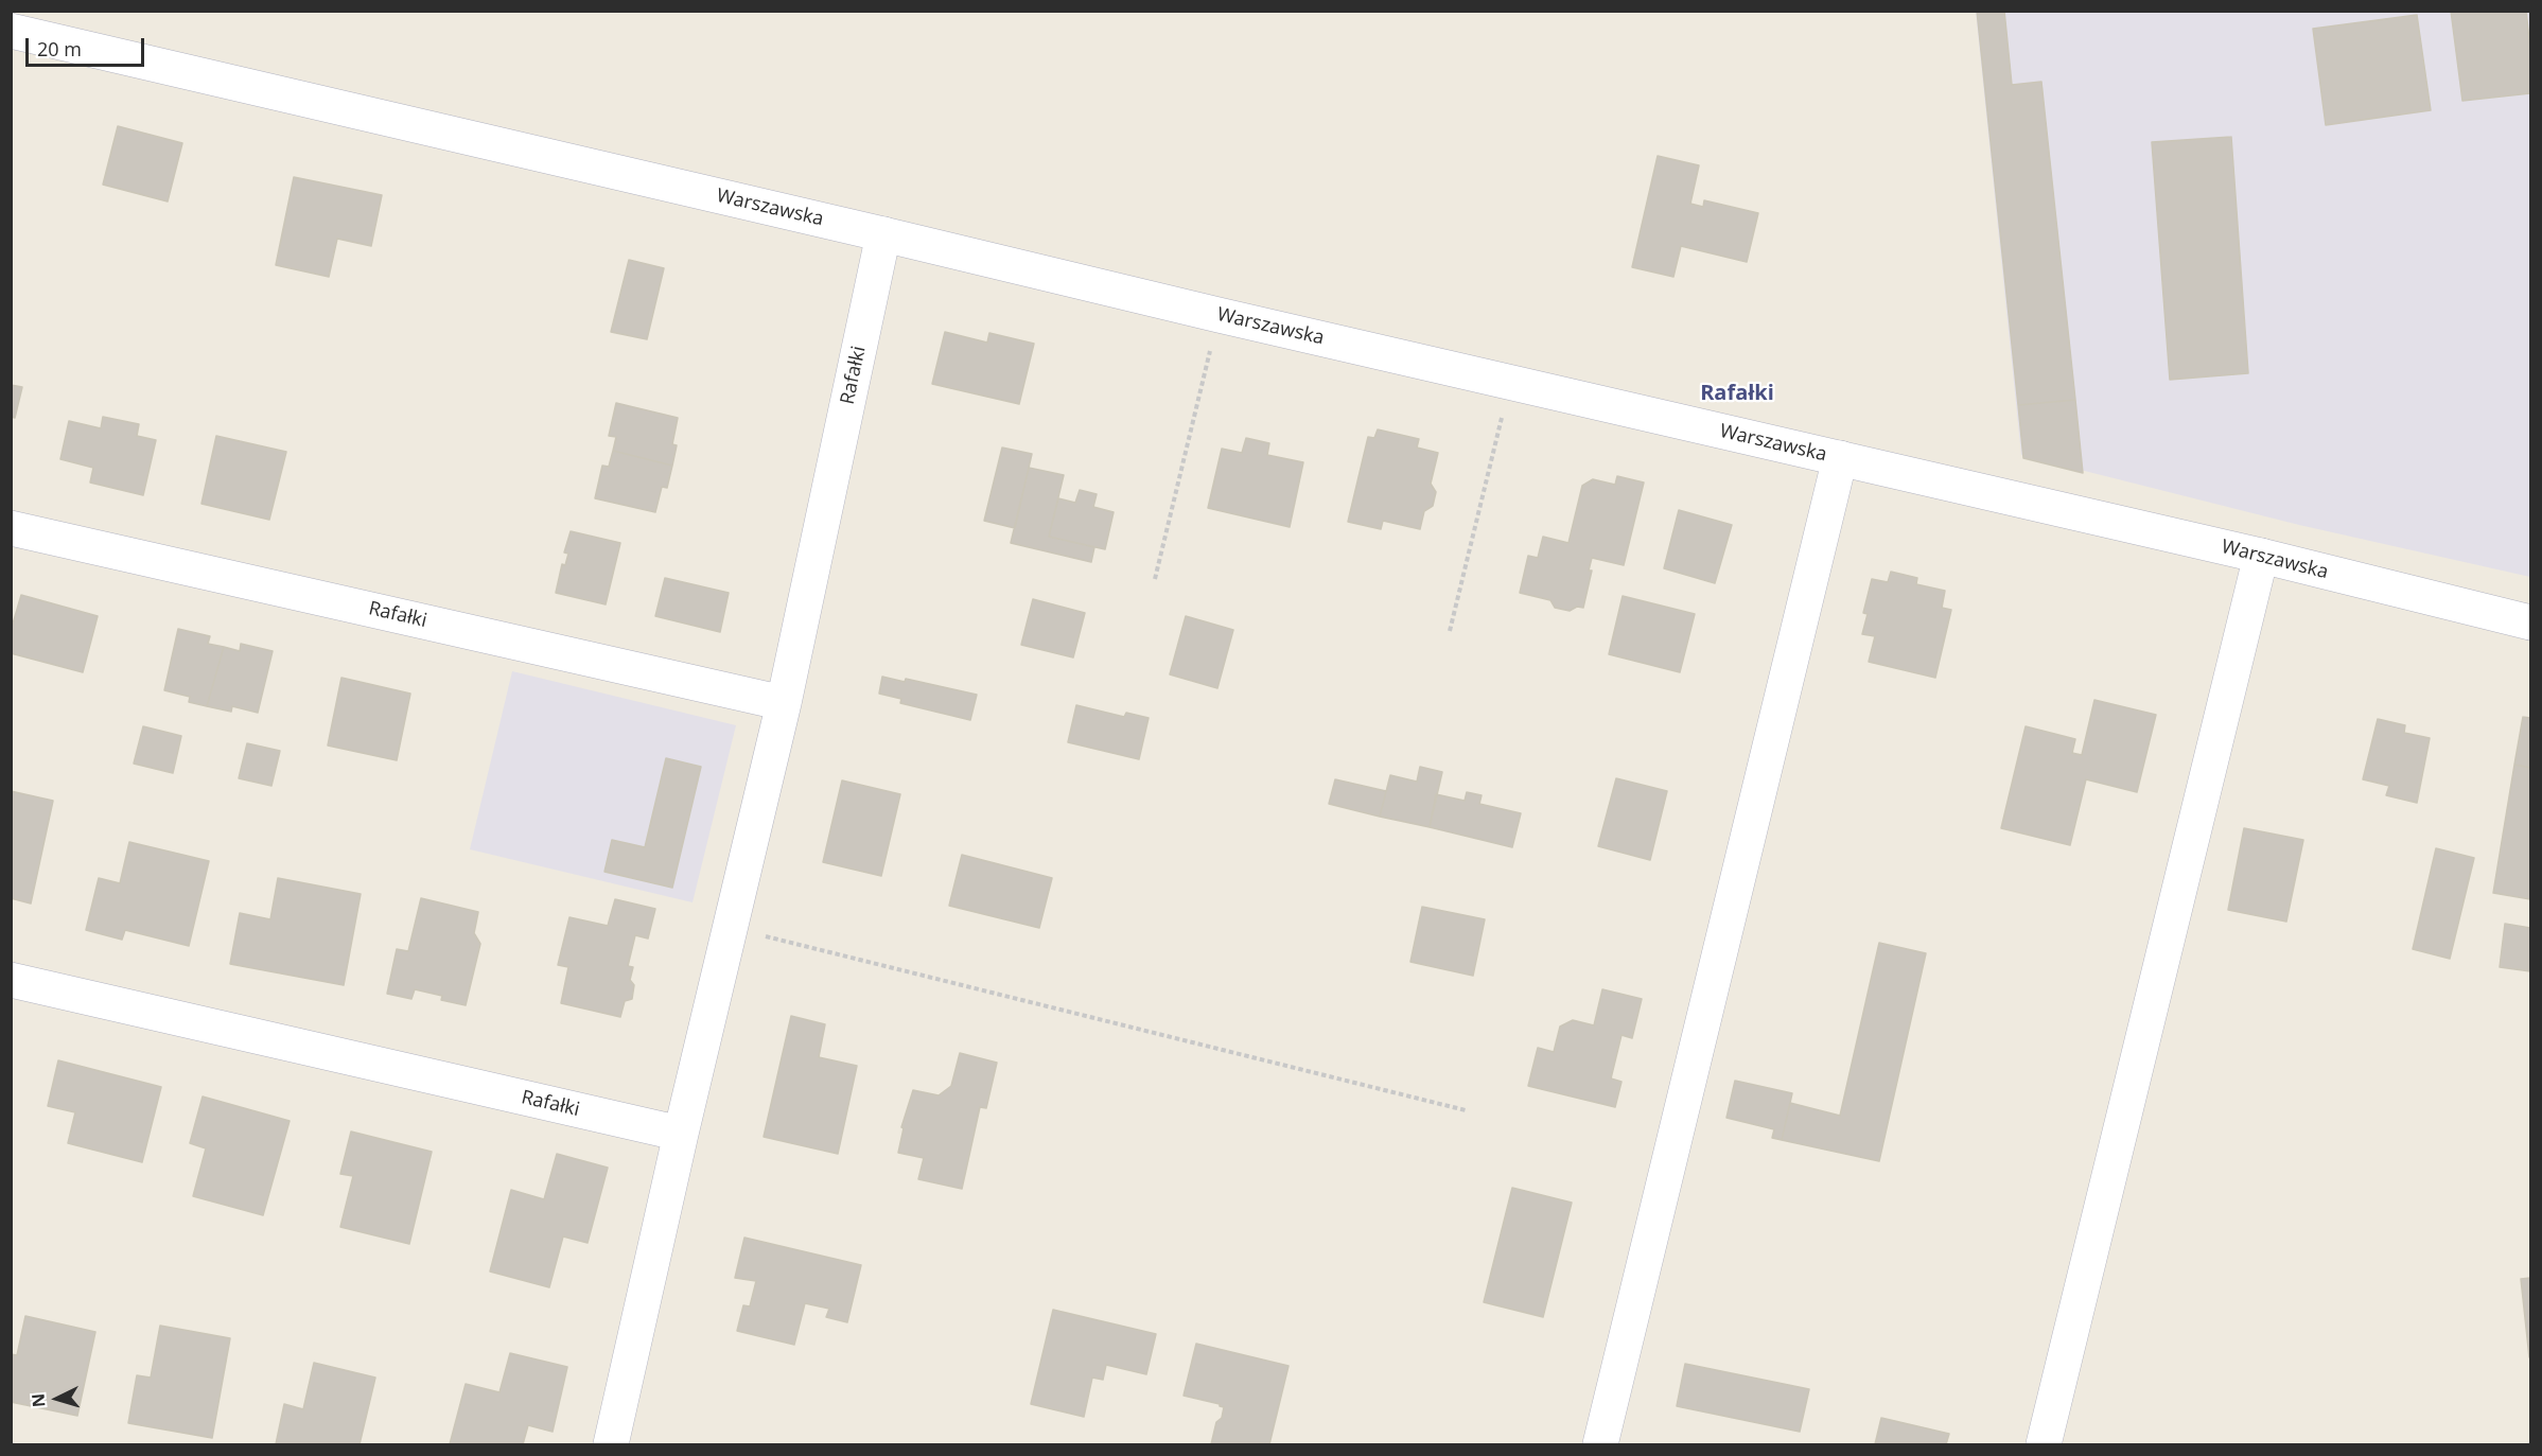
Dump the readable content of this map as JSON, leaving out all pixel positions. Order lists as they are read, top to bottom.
{
  "streets": {
    "street": ["Warszawska", "Rafałki"]
  },
  "crossings": [
    ["Warszawska", "Rafałki"]
  ],
  "districts": ["Rafałki"],
  "scale_bar": "20 m",
  "north": "left"
}
